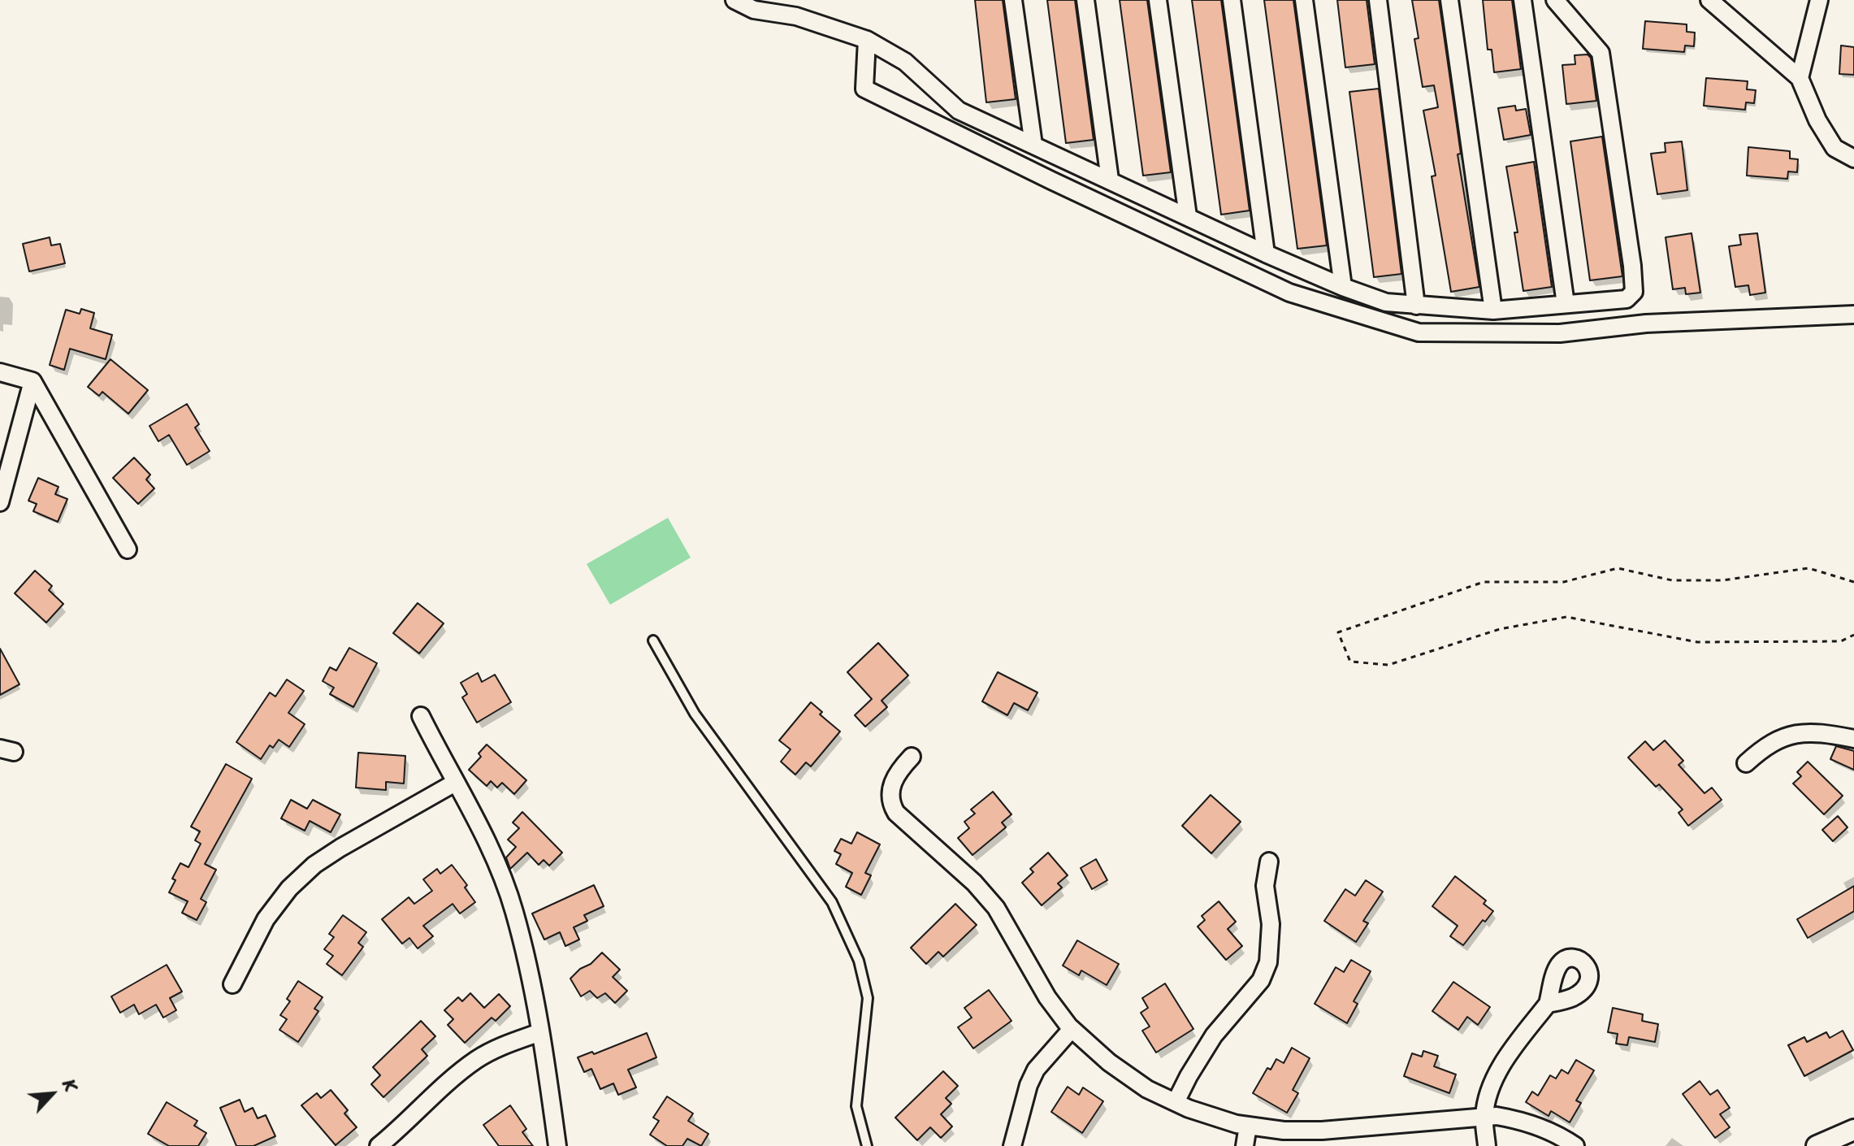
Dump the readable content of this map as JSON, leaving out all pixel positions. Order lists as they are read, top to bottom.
{
  "north": "top right"
}
